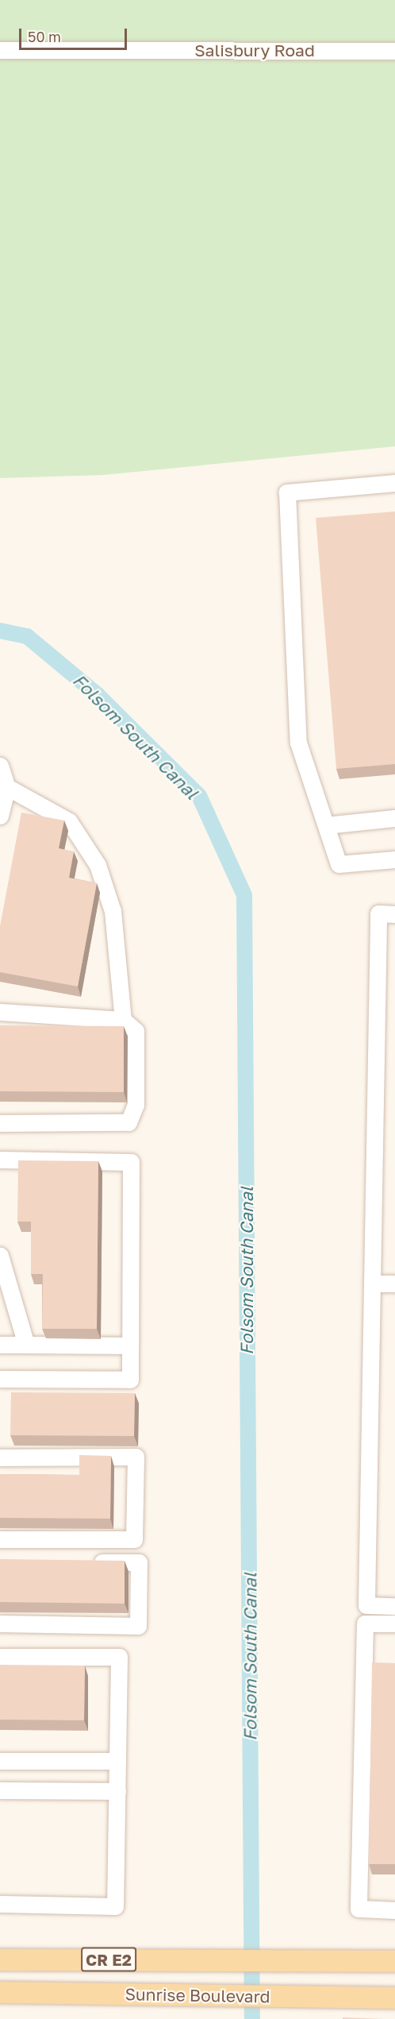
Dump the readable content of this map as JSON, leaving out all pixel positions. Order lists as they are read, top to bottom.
{
  "streets": {
    "main road": ["CR E2", "Sunrise Boulevard"],
    "street": ["Salisbury Road"]
  },
  "water": ["Folsom South Canal"],
  "scale_bar": "50 m"
}
